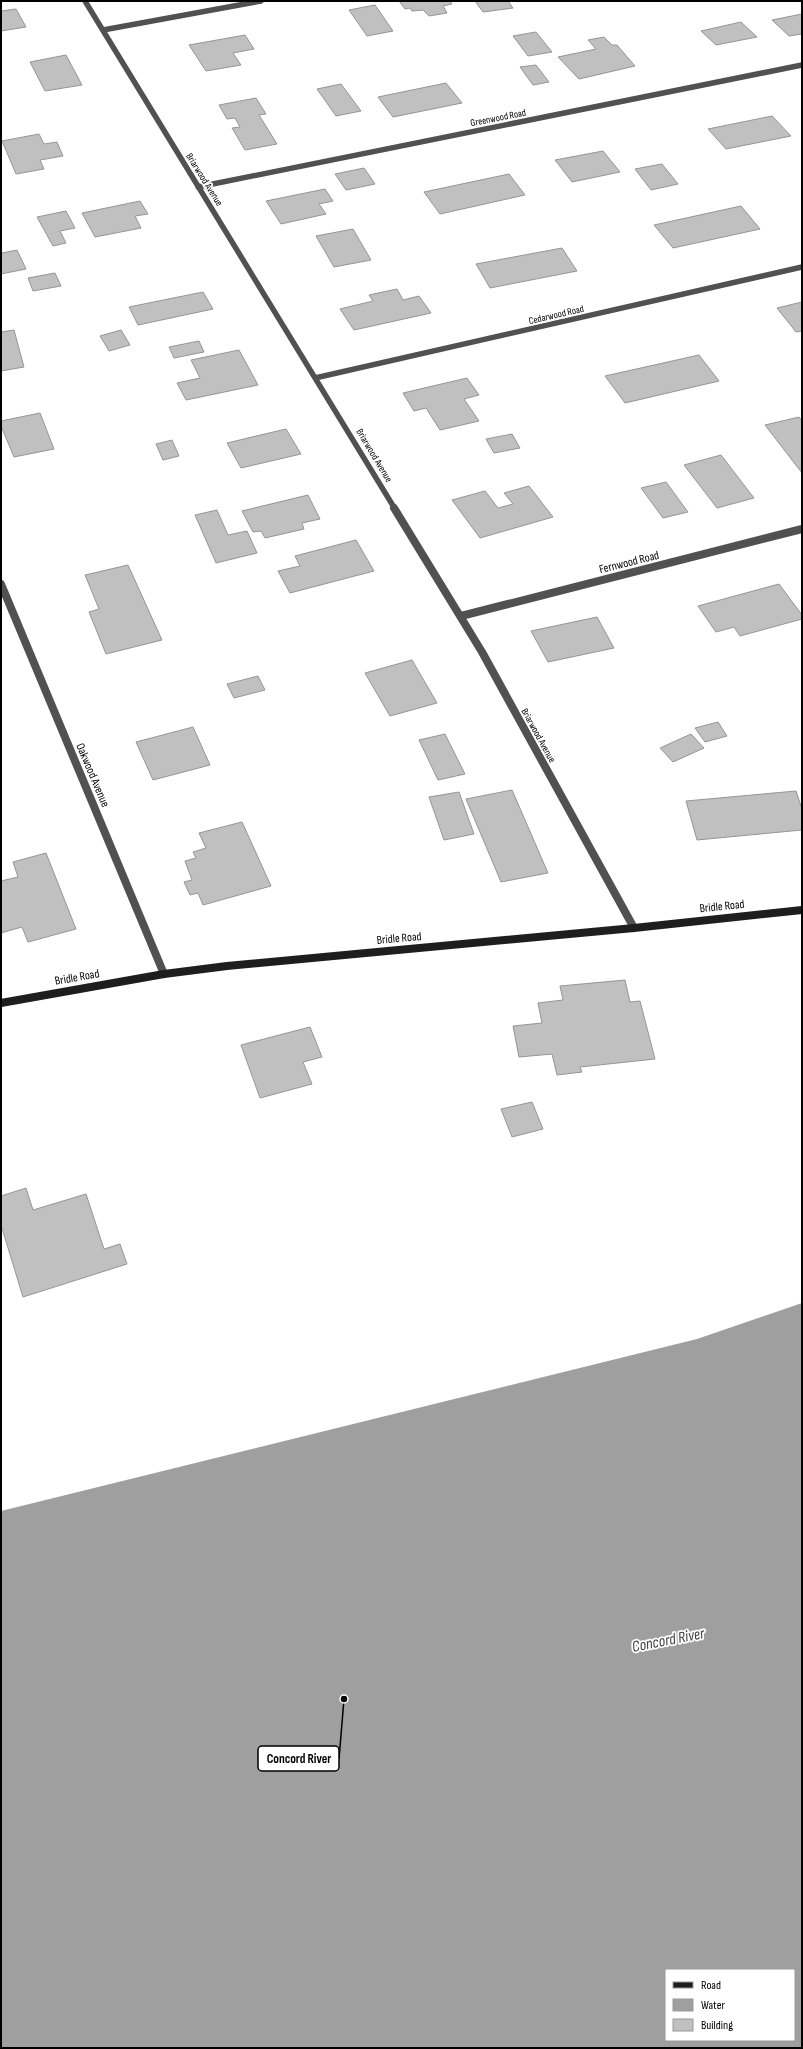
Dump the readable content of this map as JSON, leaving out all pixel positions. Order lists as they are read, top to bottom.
{
  "streets": {
    "street": [
      "Greenwood Road",
      "Briarwood Avenue",
      "Cedarwood Road",
      "Fernwood Road",
      "Oakwood Avenue",
      "Bridle Road"
    ]
  },
  "crossings": [
    ["Greenwood Road", "Briarwood Avenue"],
    ["Briarwood Avenue", "Cedarwood Road"],
    ["Briarwood Avenue", "Fernwood Road"],
    ["Briarwood Avenue", "Bridle Road"],
    ["Oakwood Avenue", "Bridle Road"]
  ],
  "water": ["Concord River"],
  "places": ["Concord River"],
  "legend": ["Road", "Water", "Building"]
}
